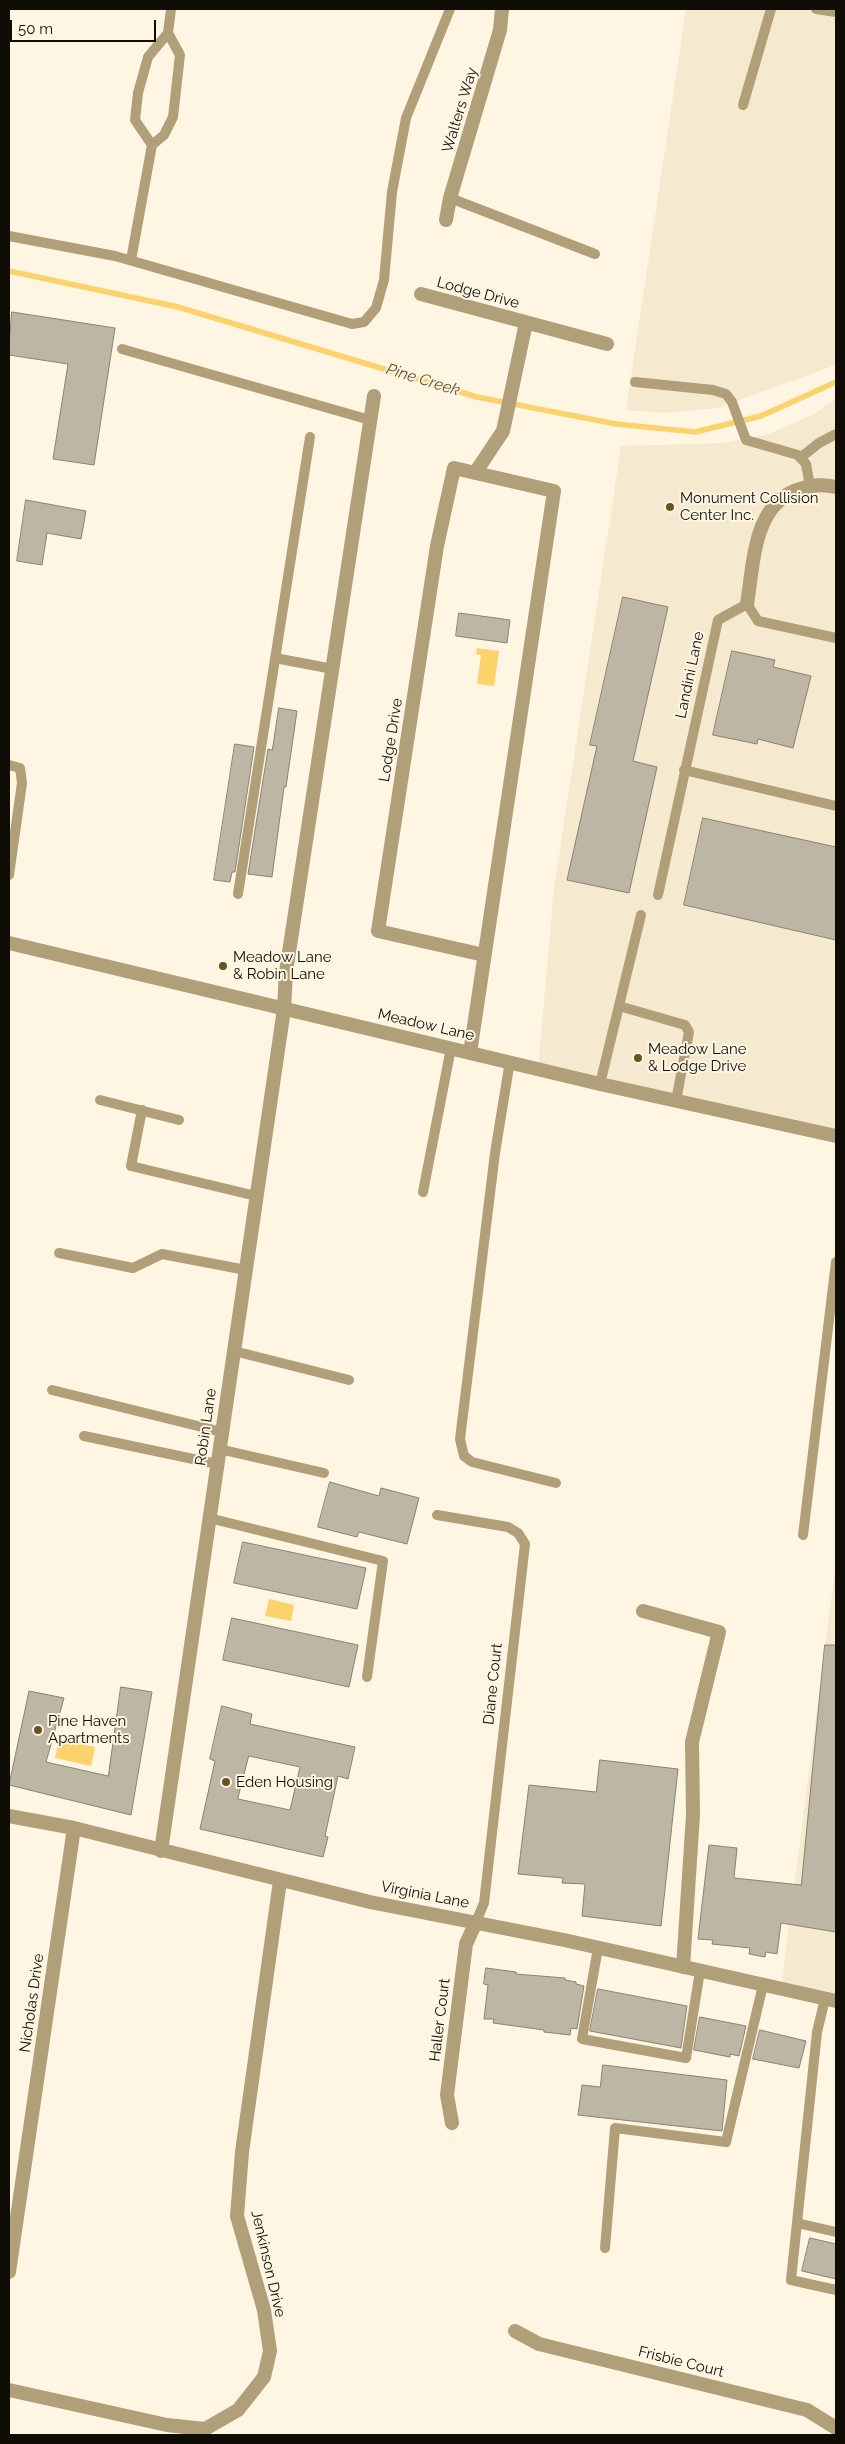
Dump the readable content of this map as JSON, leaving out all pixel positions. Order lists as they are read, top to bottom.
{
  "streets": {
    "street": [
      "Walters Way",
      "Lodge Drive",
      "Meadow Lane",
      "Robin Lane",
      "Virginia Lane",
      "Nicholas Drive",
      "Haller Court",
      "Jenkinson Drive",
      "Frisbie Court"
    ],
    "lane": ["Landini Lane", "Diane Court"]
  },
  "crossings": [
    ["Lodge Drive", "Meadow Lane"],
    ["Meadow Lane", "Robin Lane"],
    ["Robin Lane", "Virginia Lane"],
    ["Diane Court", "Virginia Lane"],
    ["Diane Court", "Haller Court"],
    ["Virginia Lane", "Nicholas Drive"],
    ["Virginia Lane", "Haller Court"],
    ["Virginia Lane", "Jenkinson Drive"]
  ],
  "water": ["Pine Creek"],
  "places": [
    "Monument Collision Center Inc.",
    "Meadow Lane & Robin Lane",
    "Meadow Lane & Lodge Drive",
    "Pine Haven Apartments",
    "Eden Housing"
  ],
  "scale_bar": "50 m"
}
